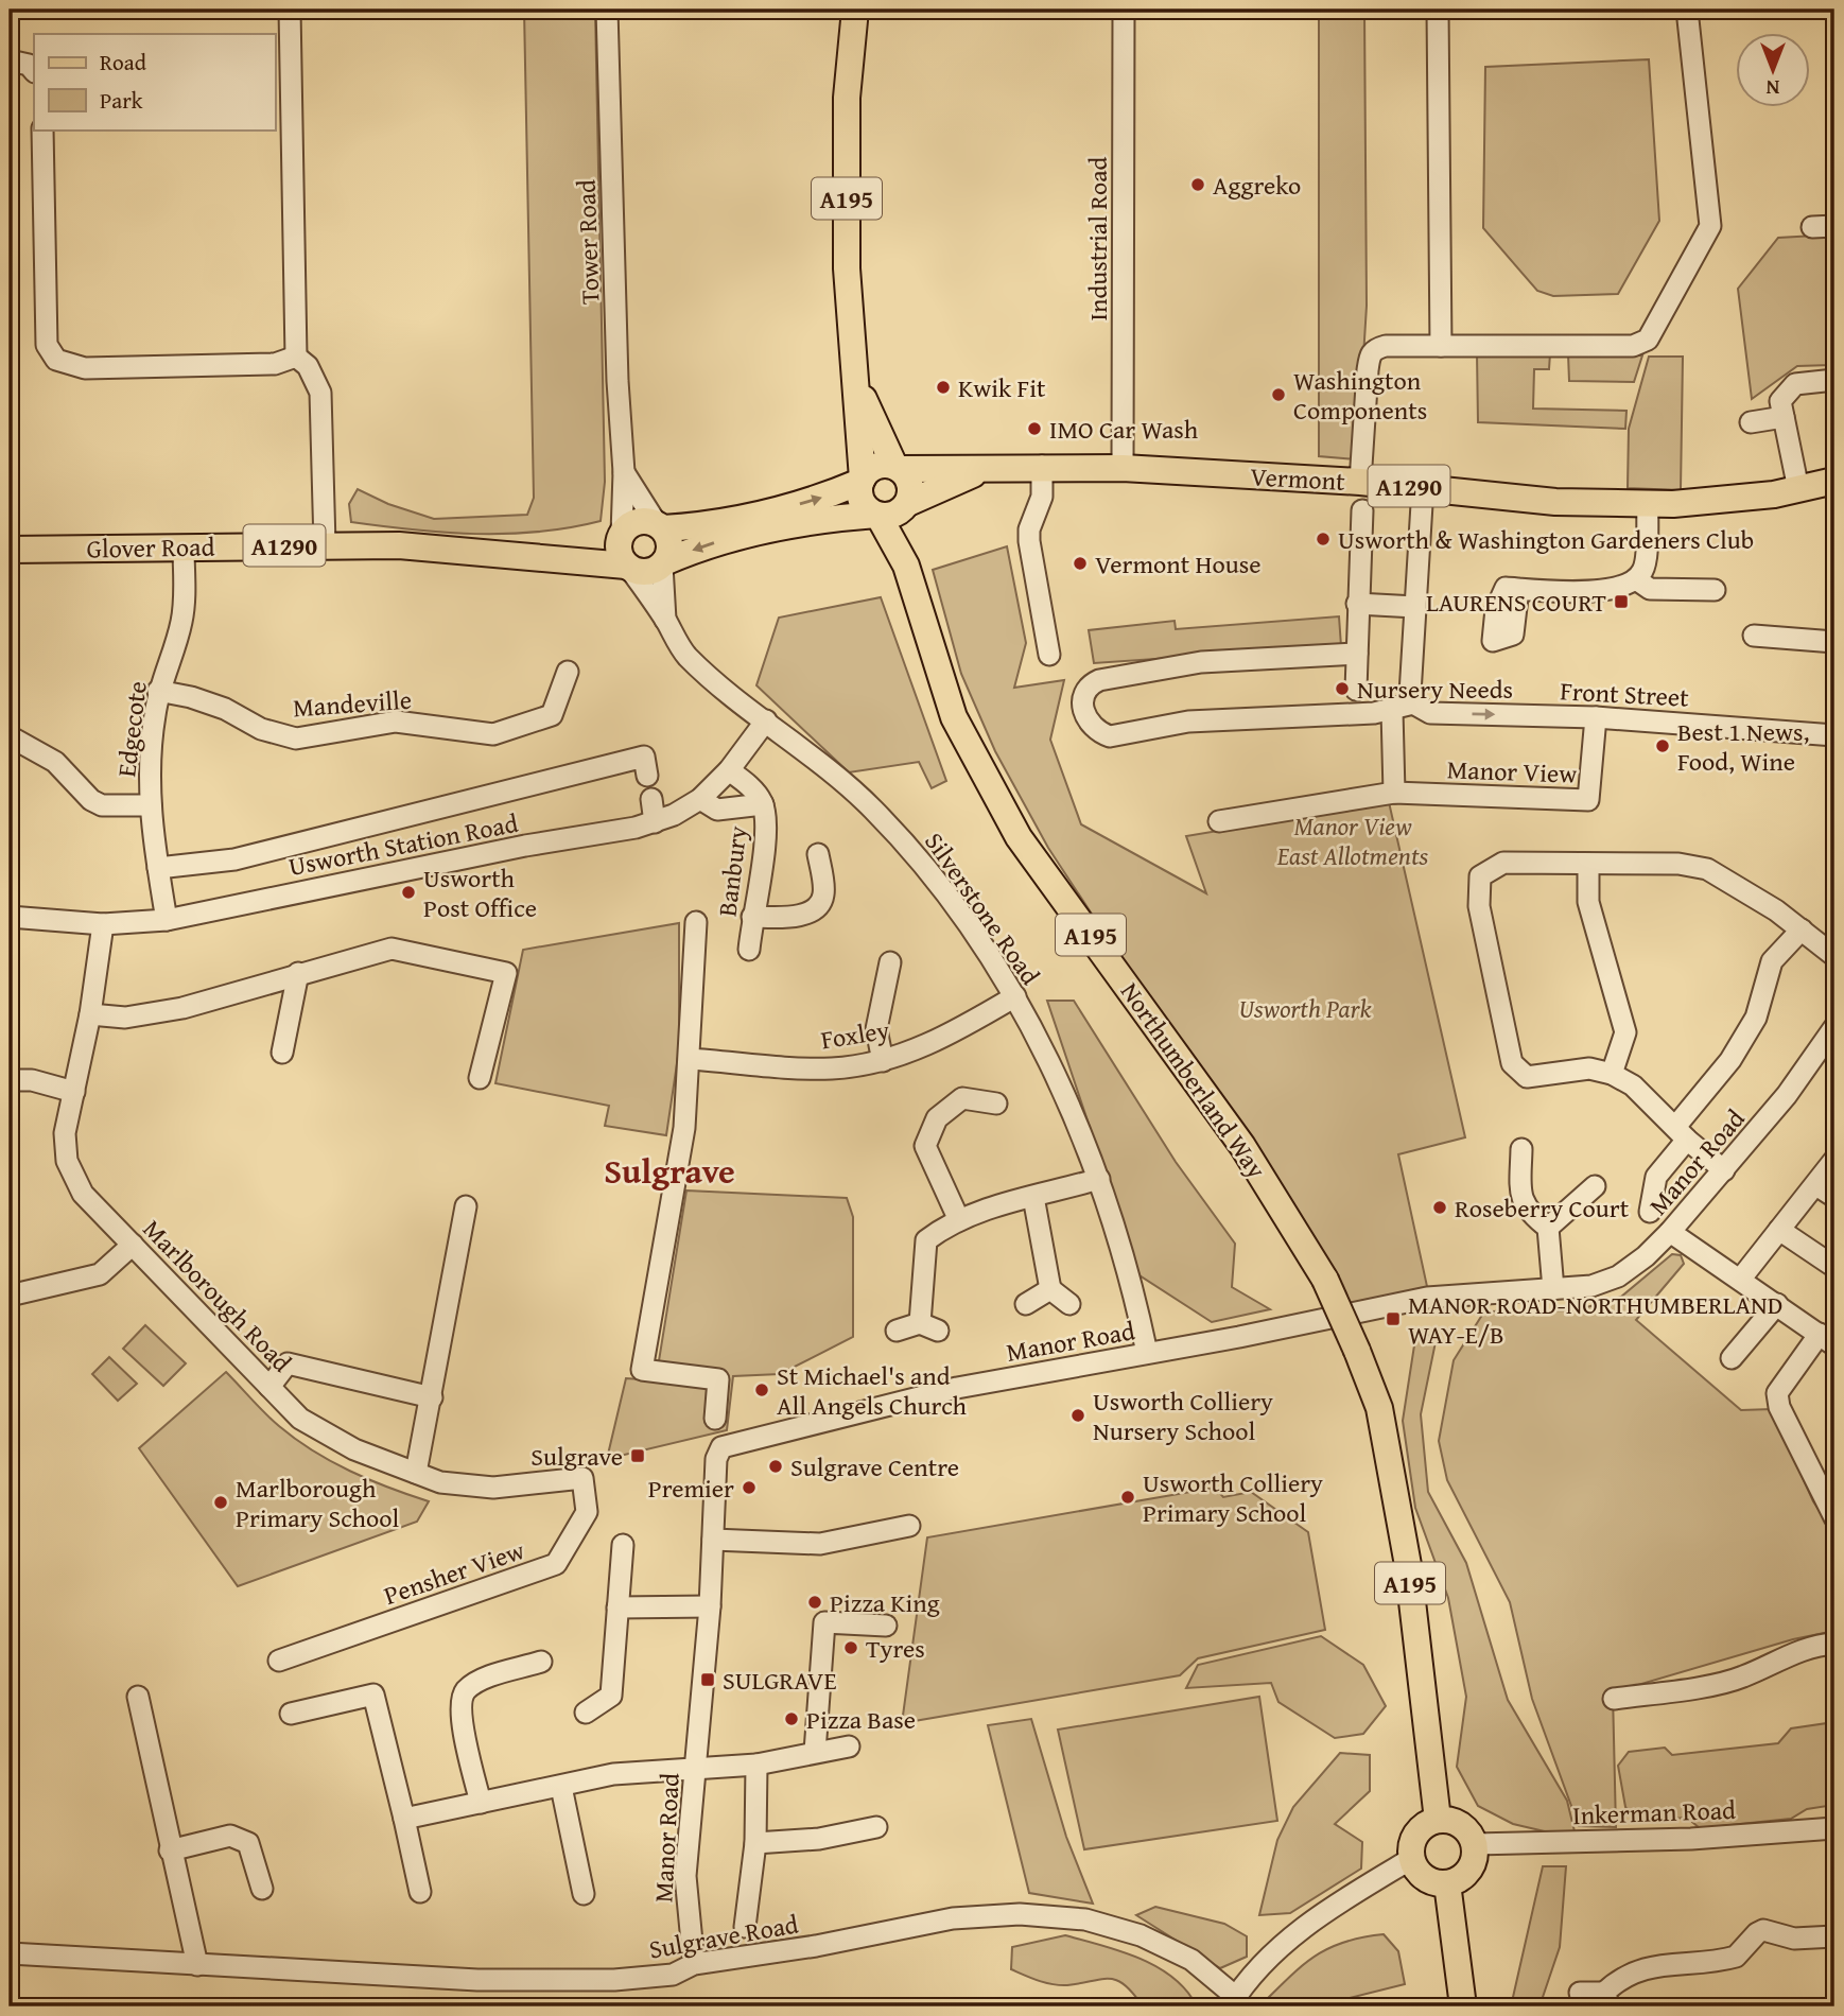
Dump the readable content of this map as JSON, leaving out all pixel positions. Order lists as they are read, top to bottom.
{
  "streets": {
    "main road": [
      "A195",
      "Vermont",
      "A1290",
      "Glover Road",
      "Northumberland Way"
    ],
    "street": [
      "Industrial Road",
      "Tower Road",
      "Front Street",
      "Mandeville",
      "Edgecote",
      "Manor View",
      "Usworth Station Road",
      "Banbury",
      "Silverstone Road",
      "Foxley",
      "Manor Road",
      "Marlborough Road",
      "Pensher View",
      "Inkerman Road",
      "Sulgrave Road"
    ]
  },
  "crossings": [
    ["A195", "Vermont"],
    ["A195", "A1290"],
    ["A195", "Northumberland Way"],
    ["Industrial Road", "Vermont"],
    ["Tower Road", "A1290"],
    ["Tower Road", "Glover Road"],
    ["Tower Road", "Silverstone Road"],
    ["Vermont", "A1290"],
    ["Vermont", "Northumberland Way"],
    ["A1290", "Glover Road"],
    ["A1290", "Silverstone Road"],
    ["A1290", "Northumberland Way"],
    ["Glover Road", "Edgecote"],
    ["Glover Road", "Silverstone Road"],
    ["Front Street", "Manor View"],
    ["Mandeville", "Edgecote"],
    ["Edgecote", "Usworth Station Road"],
    ["Usworth Station Road", "Banbury"],
    ["Usworth Station Road", "Silverstone Road"],
    ["Usworth Station Road", "Marlborough Road"],
    ["Silverstone Road", "Foxley"],
    ["Silverstone Road", "Manor Road"],
    ["Northumberland Way", "Inkerman Road"],
    ["Manor Road", "Sulgrave Road"],
    ["Marlborough Road", "Pensher View"]
  ],
  "districts": ["Sulgrave"],
  "parks": ["Manor View East Allotments", "Usworth Park"],
  "places": {
    "other": [
      "Aggreko",
      "Kwik Fit",
      "Washington Components",
      "IMO Car Wash",
      "Usworth & Washington Gardeners Club",
      "Vermont House",
      "Nursery Needs",
      "Best 1 News, Food, Wine",
      "Usworth Post Office",
      "Roseberry Court",
      "St Michael's and All Angels Church",
      "Usworth Colliery Nursery School",
      "Sulgrave Centre",
      "Premier",
      "Usworth Colliery Primary School",
      "Marlborough Primary School",
      "Pizza King",
      "Tyres",
      "Pizza Base"
    ],
    "transit": [
      "LAURENS COURT",
      "MANOR ROAD-NORTHUMBERLAND WAY-E/B",
      "Sulgrave",
      "SULGRAVE"
    ]
  },
  "legend": ["Road", "Park"],
  "north": "bottom"
}
